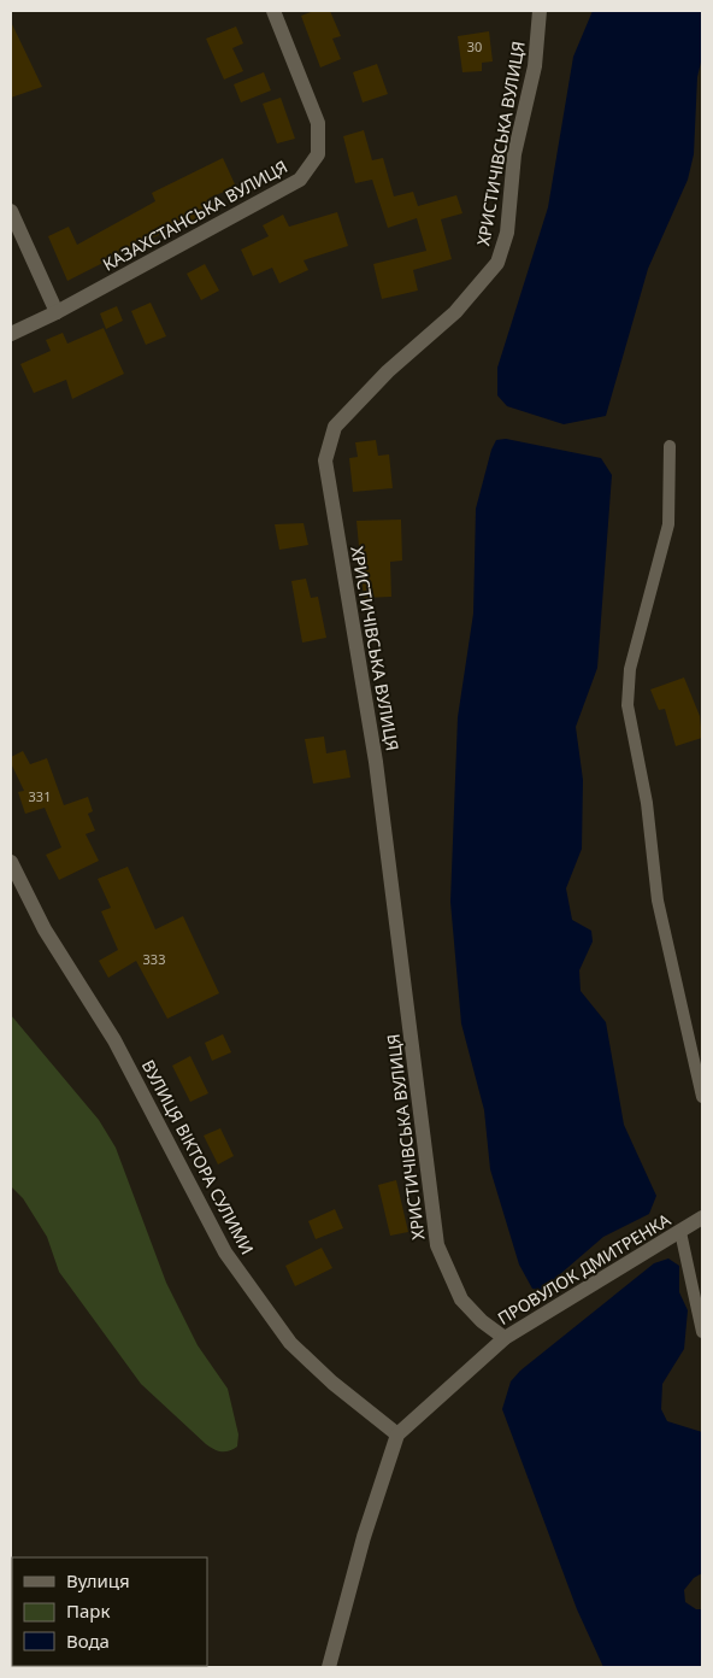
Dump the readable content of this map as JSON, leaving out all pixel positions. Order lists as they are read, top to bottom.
{
  "streets": {
    "street": [
      "ХРИСТИЧІВСЬКА ВУЛИЦЯ",
      "КАЗАХСТАНСЬКА ВУЛИЦЯ",
      "ВУЛИЦЯ ВІКТОРА СУЛИМИ",
      "ПРОВУЛОК ДМИТРЕНКА"
    ]
  },
  "crossings": [
    ["ХРИСТИЧІВСЬКА ВУЛИЦЯ", "ПРОВУЛОК ДМИТРЕНКА"],
    ["ВУЛИЦЯ ВІКТОРА СУЛИМИ", "ПРОВУЛОК ДМИТРЕНКА"]
  ],
  "house_numbers": ["30", "331", "333"],
  "legend": ["Вулиця", "Парк", "Вода"]
}
